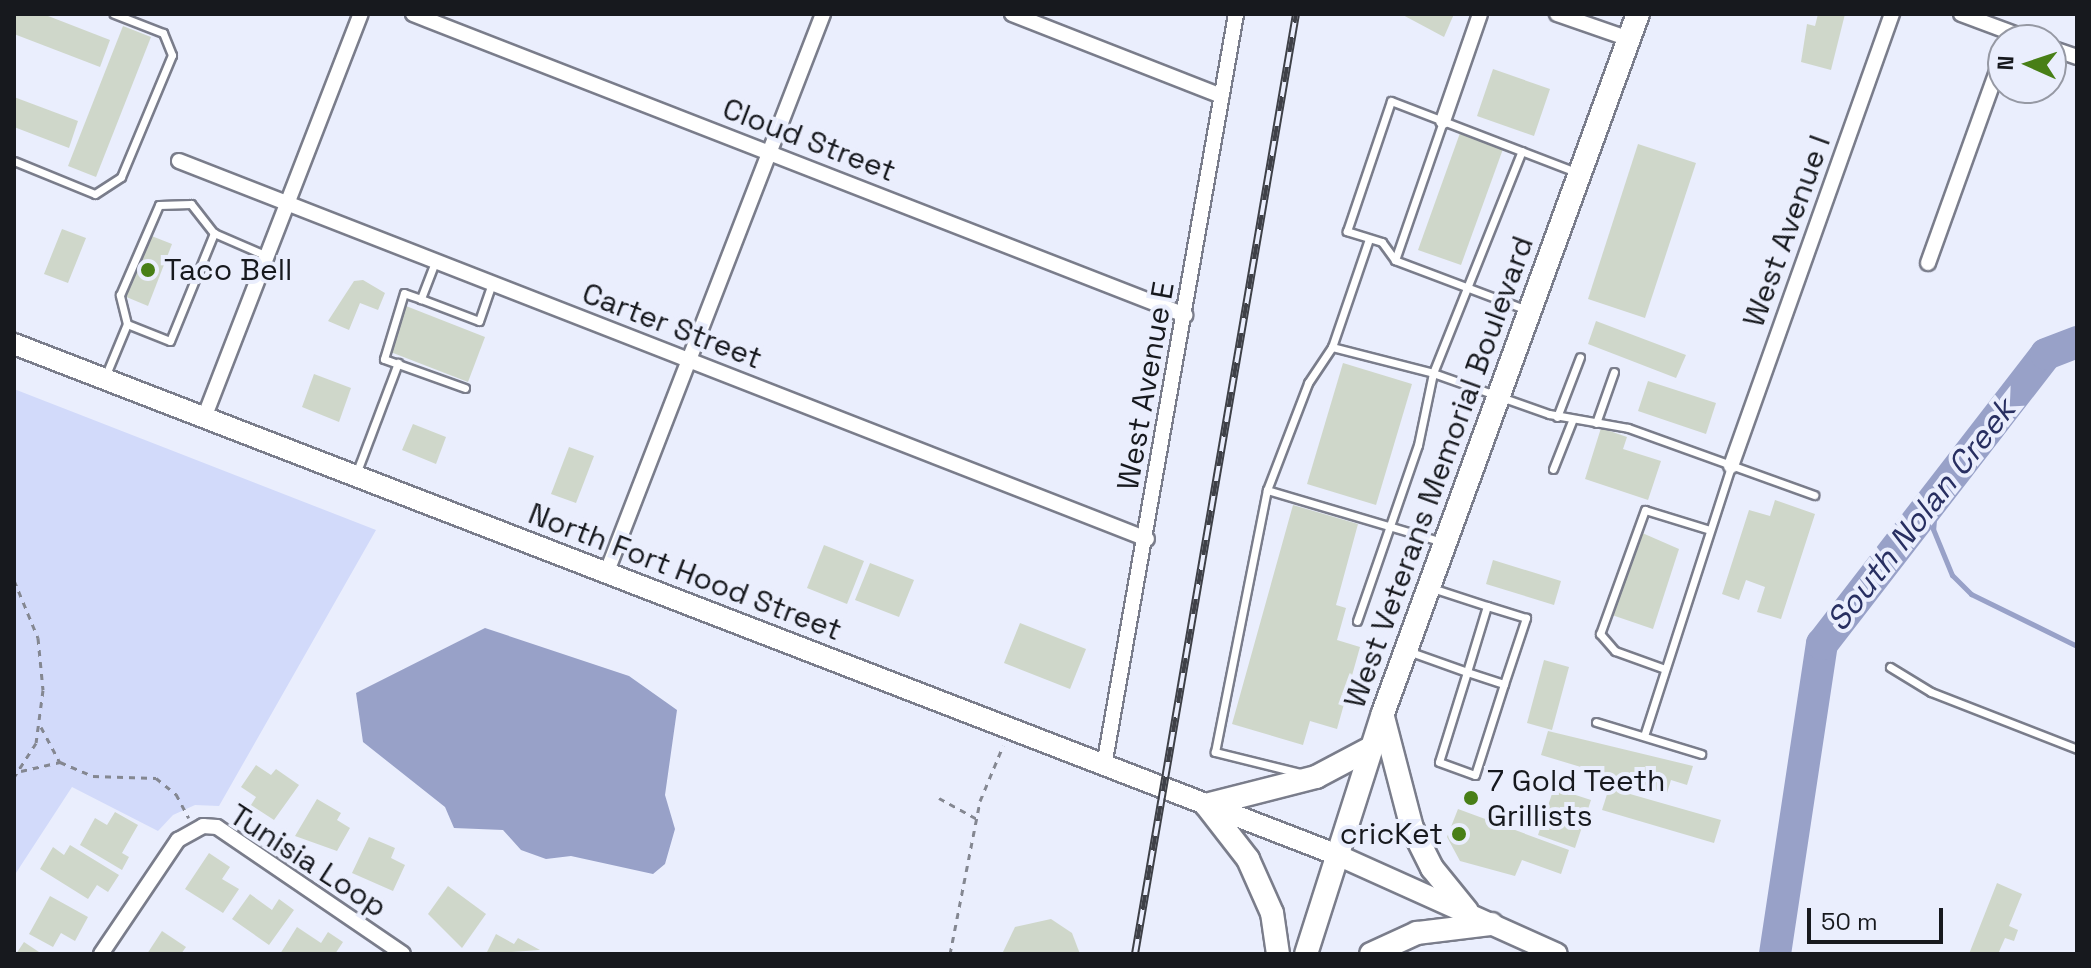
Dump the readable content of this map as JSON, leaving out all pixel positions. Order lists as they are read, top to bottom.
{
  "streets": {
    "main road": ["West Veterans Memorial Boulevard", "North Fort Hood Street"],
    "street": [
      "Cloud Street",
      "West Avenue I",
      "Carter Street",
      "West Avenue E",
      "Tunisia Loop"
    ]
  },
  "crossings": [
    ["Cloud Street", "West Avenue E"],
    ["Carter Street", "West Avenue E"],
    ["West Avenue E", "North Fort Hood Street"],
    ["West Veterans Memorial Boulevard", "North Fort Hood Street"]
  ],
  "water": ["South Nolan Creek"],
  "places": ["Taco Bell", "7 Gold Teeth Grillists", "cricKet"],
  "scale_bar": "50 m",
  "north": "left"
}
